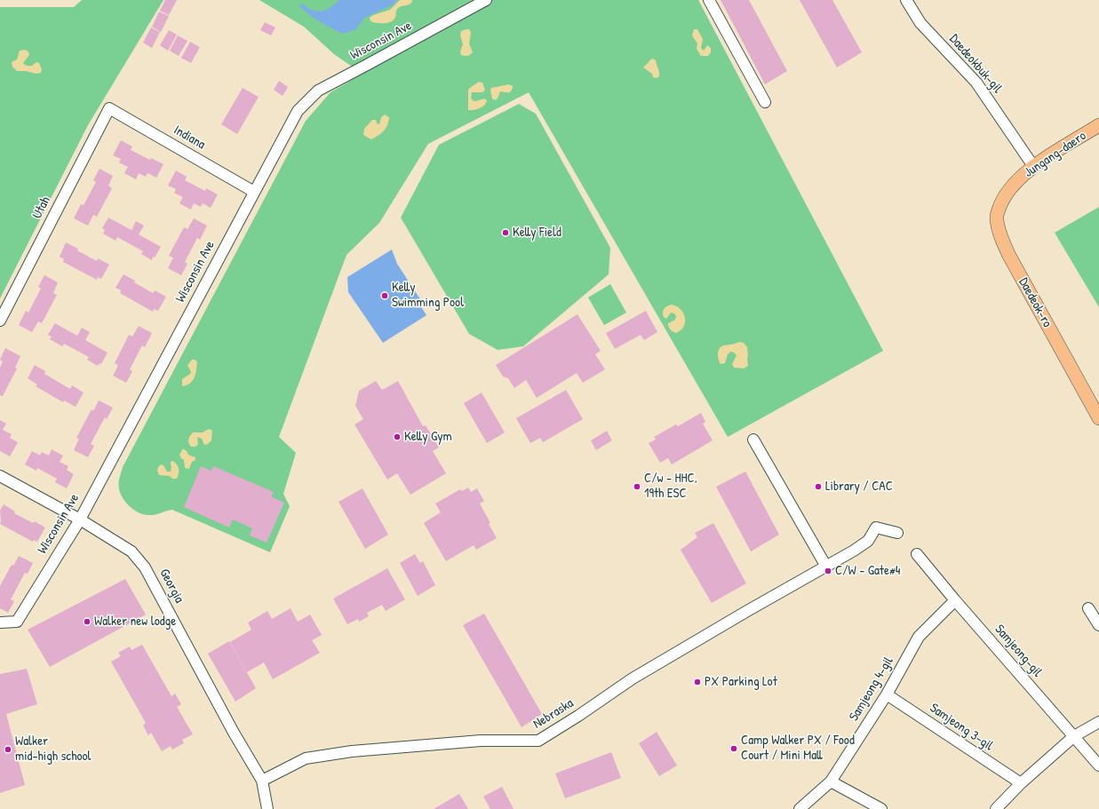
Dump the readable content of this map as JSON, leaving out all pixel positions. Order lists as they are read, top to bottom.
{
  "streets": {
    "main road": ["Jungang-daero", "Daedeok-ro"],
    "street": [
      "Wisconsin Ave",
      "Daedeokbuk-gil",
      "Indiana",
      "Utah",
      "Georgia",
      "Samjeong-gil",
      "Samjeong 4-gil",
      "Nebraska",
      "Samjeong 3-gil"
    ]
  },
  "crossings": [
    ["Wisconsin Ave", "Indiana"],
    ["Wisconsin Ave", "Georgia"],
    ["Daedeokbuk-gil", "Jungang-daero"],
    ["Indiana", "Utah"],
    ["Jungang-daero", "Daedeok-ro"],
    ["Georgia", "Nebraska"],
    ["Samjeong-gil", "Samjeong 4-gil"],
    ["Samjeong 4-gil", "Samjeong 3-gil"]
  ],
  "places": [
    "Kelly Field",
    "Kelly Swimming Pool",
    "Kelly Gym",
    "C/w - HHC, 19th ESC",
    "Library / CAC",
    "C/W - Gate#4",
    "Walker new lodge",
    "PX Parking Lot",
    "Camp Walker PX / Food Court / Mini Mall",
    "Walker mid-high school"
  ]
}
